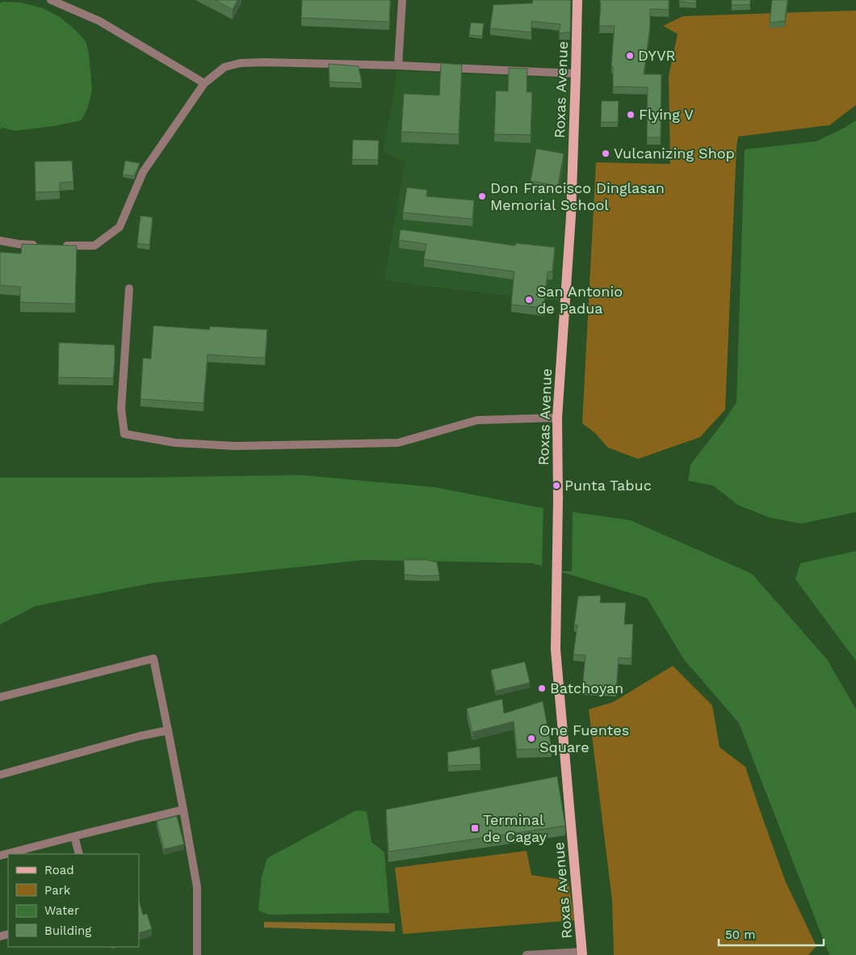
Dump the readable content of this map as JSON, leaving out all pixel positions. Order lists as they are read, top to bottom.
{
  "streets": {
    "main road": ["Roxas Avenue"]
  },
  "places": {
    "other": [
      "DYVR",
      "Flying V",
      "Vulcanizing Shop",
      "Don Francisco Dinglasan Memorial School",
      "San Antonio de Padua",
      "Punta Tabuc",
      "Batchoyan",
      "One Fuentes Square"
    ],
    "transit": ["Terminal de Cagay"]
  },
  "legend": [
    "Road",
    "Park",
    "Water",
    "Building"
  ],
  "scale_bar": "50 m"
}
